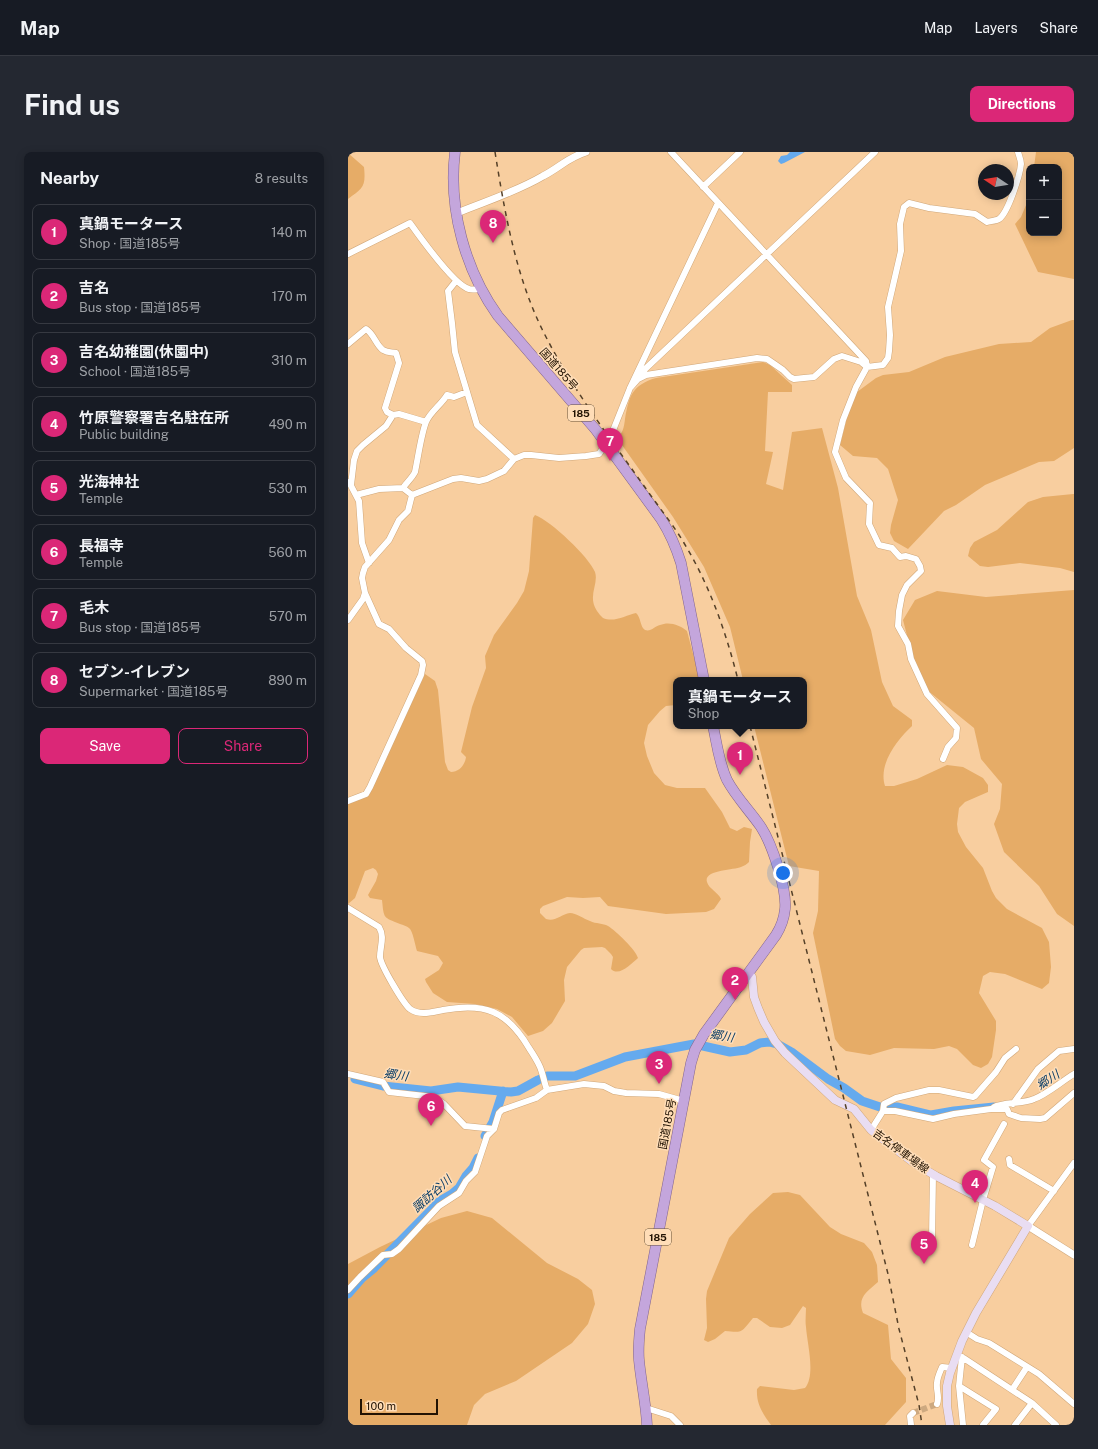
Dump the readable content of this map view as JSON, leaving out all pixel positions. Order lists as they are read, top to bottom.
{
  "streets": {
    "highway": ["国道185号", "185"],
    "main road": ["吉名停車場線"]
  },
  "crossings": [
    ["国道185号", "吉名停車場線"]
  ],
  "water": ["郷川", "諏訪谷川"],
  "scale_bar": "100 m",
  "north": "left",
  "page": {
    "header": "Map",
    "nav": ["Map", "Layers", "Share"],
    "buttons": [
      "Directions",
      ["Save", "Share"]
    ],
    "title": "Find us",
    "heading": ["Nearby", "8 results"],
    "map_buttons": ["+", "−"],
    "list": [
      {
        "mark": "1",
        "name": "真鍋モータース",
        "note": "Shop · 国道185号",
        "value": "140 m"
      },
      {
        "mark": "2",
        "name": "吉名",
        "note": "Bus stop · 国道185号",
        "value": "170 m"
      },
      {
        "mark": "3",
        "name": "吉名幼稚園(休園中)",
        "note": "School · 国道185号",
        "value": "310 m"
      },
      {
        "mark": "4",
        "name": "竹原警察署吉名駐在所",
        "note": "Public building",
        "value": "490 m"
      },
      {
        "mark": "5",
        "name": "光海神社",
        "note": "Temple",
        "value": "530 m"
      },
      {
        "mark": "6",
        "name": "長福寺",
        "note": "Temple",
        "value": "560 m"
      },
      {
        "mark": "7",
        "name": "毛木",
        "note": "Bus stop · 国道185号",
        "value": "570 m"
      },
      {
        "mark": "8",
        "name": "セブン-イレブン",
        "note": "Supermarket · 国道185号",
        "value": "890 m"
      }
    ],
    "pins": [
      "8",
      "7",
      "1",
      "2",
      "3",
      "6",
      "4",
      "5"
    ],
    "popup": ["真鍋モータース", "Shop"],
    "scale": "100 m"
  }
}
